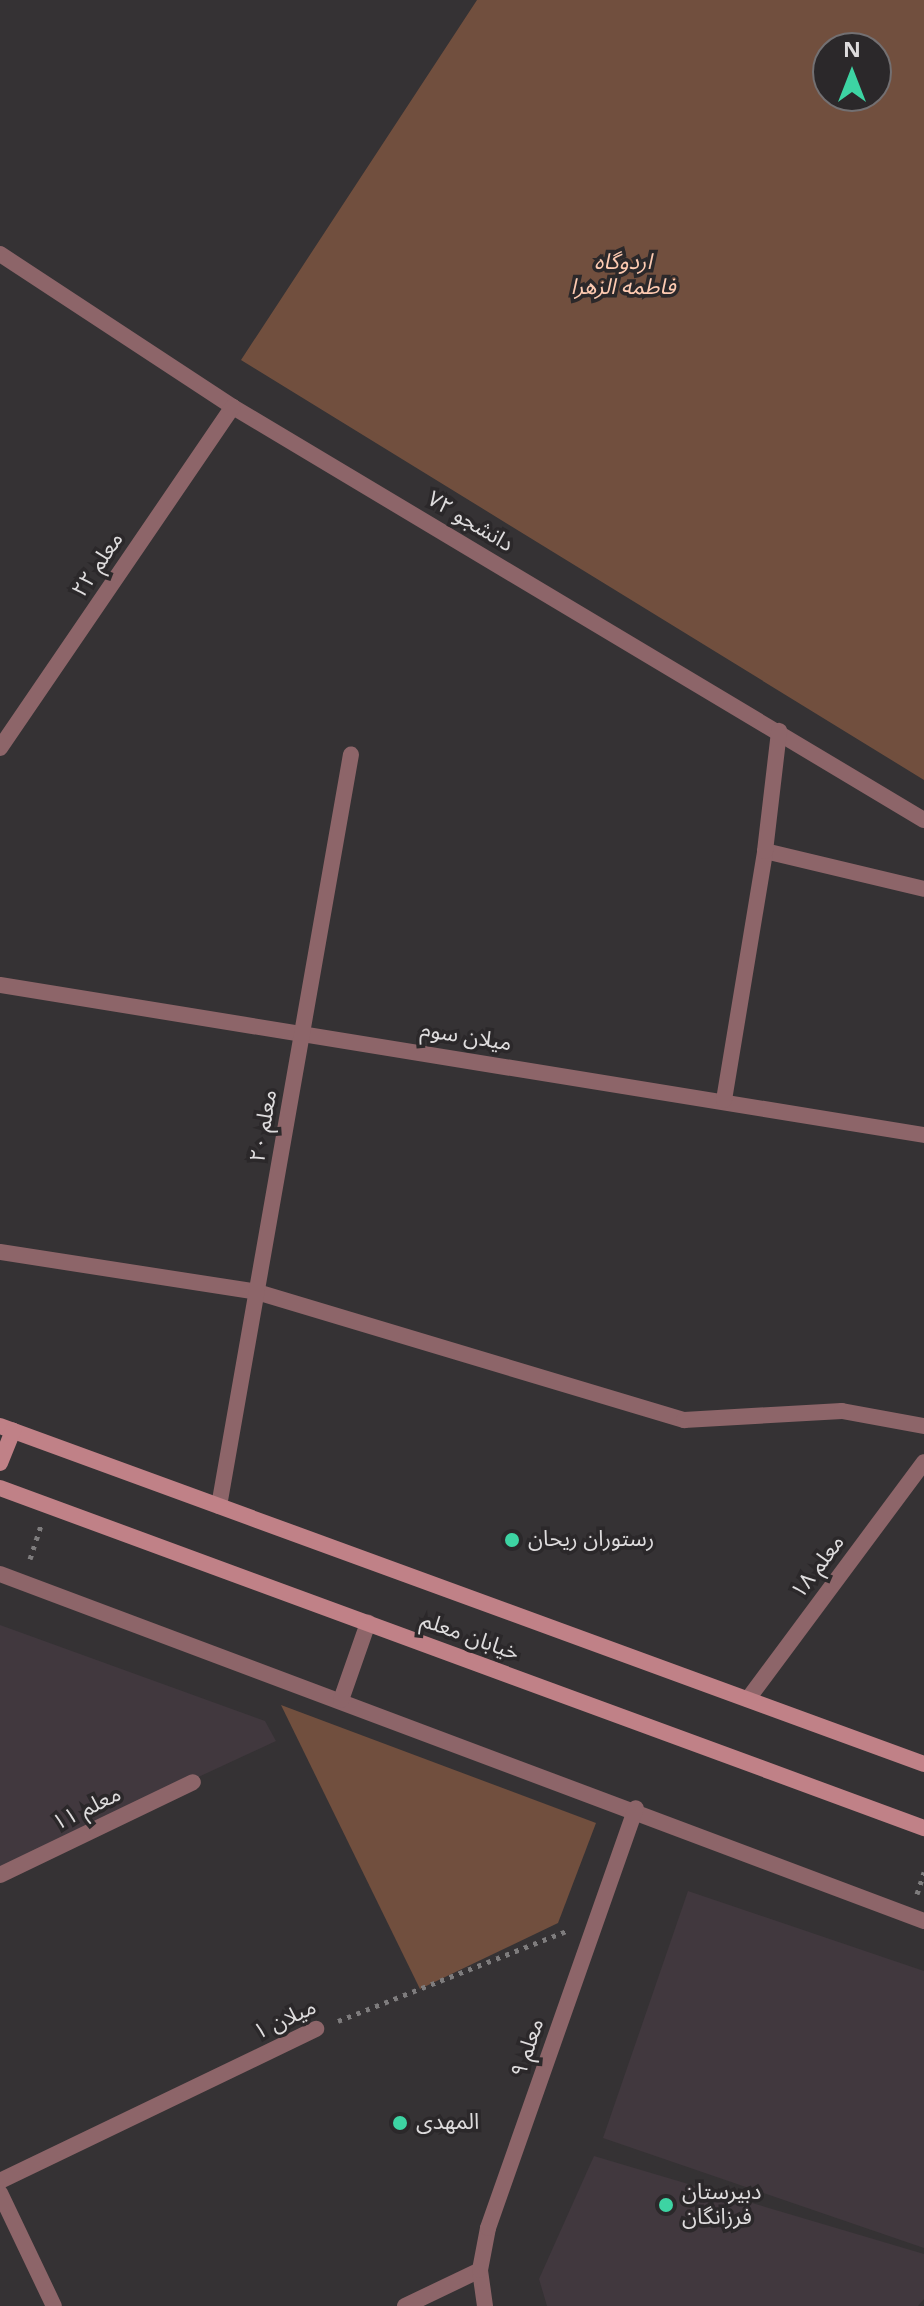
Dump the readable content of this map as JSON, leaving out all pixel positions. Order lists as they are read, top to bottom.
{
  "streets": {
    "main road": ["خیابان معلم"],
    "street": [
      "دانشجو ۷۲",
      "معلم ۲۲",
      "میلان سوم",
      "معلم ۲۰",
      "معلم ۱۸",
      "معلم ۱۱",
      "میلان ۱",
      "معلم ۹"
    ]
  },
  "crossings": [
    ["دانشجو ۷۲", "معلم ۲۲"],
    ["میلان سوم", "معلم ۲۰"],
    ["معلم ۲۰", "خیابان معلم"],
    ["معلم ۱۸", "خیابان معلم"],
    ["میلان ۱", "معلم ۹"]
  ],
  "parks": ["اردوگاه فاطمه الزهرا"],
  "places": ["رستوران ریحان", "المهدی", "دبیرستان فرزانگان"],
  "north": "top"
}
